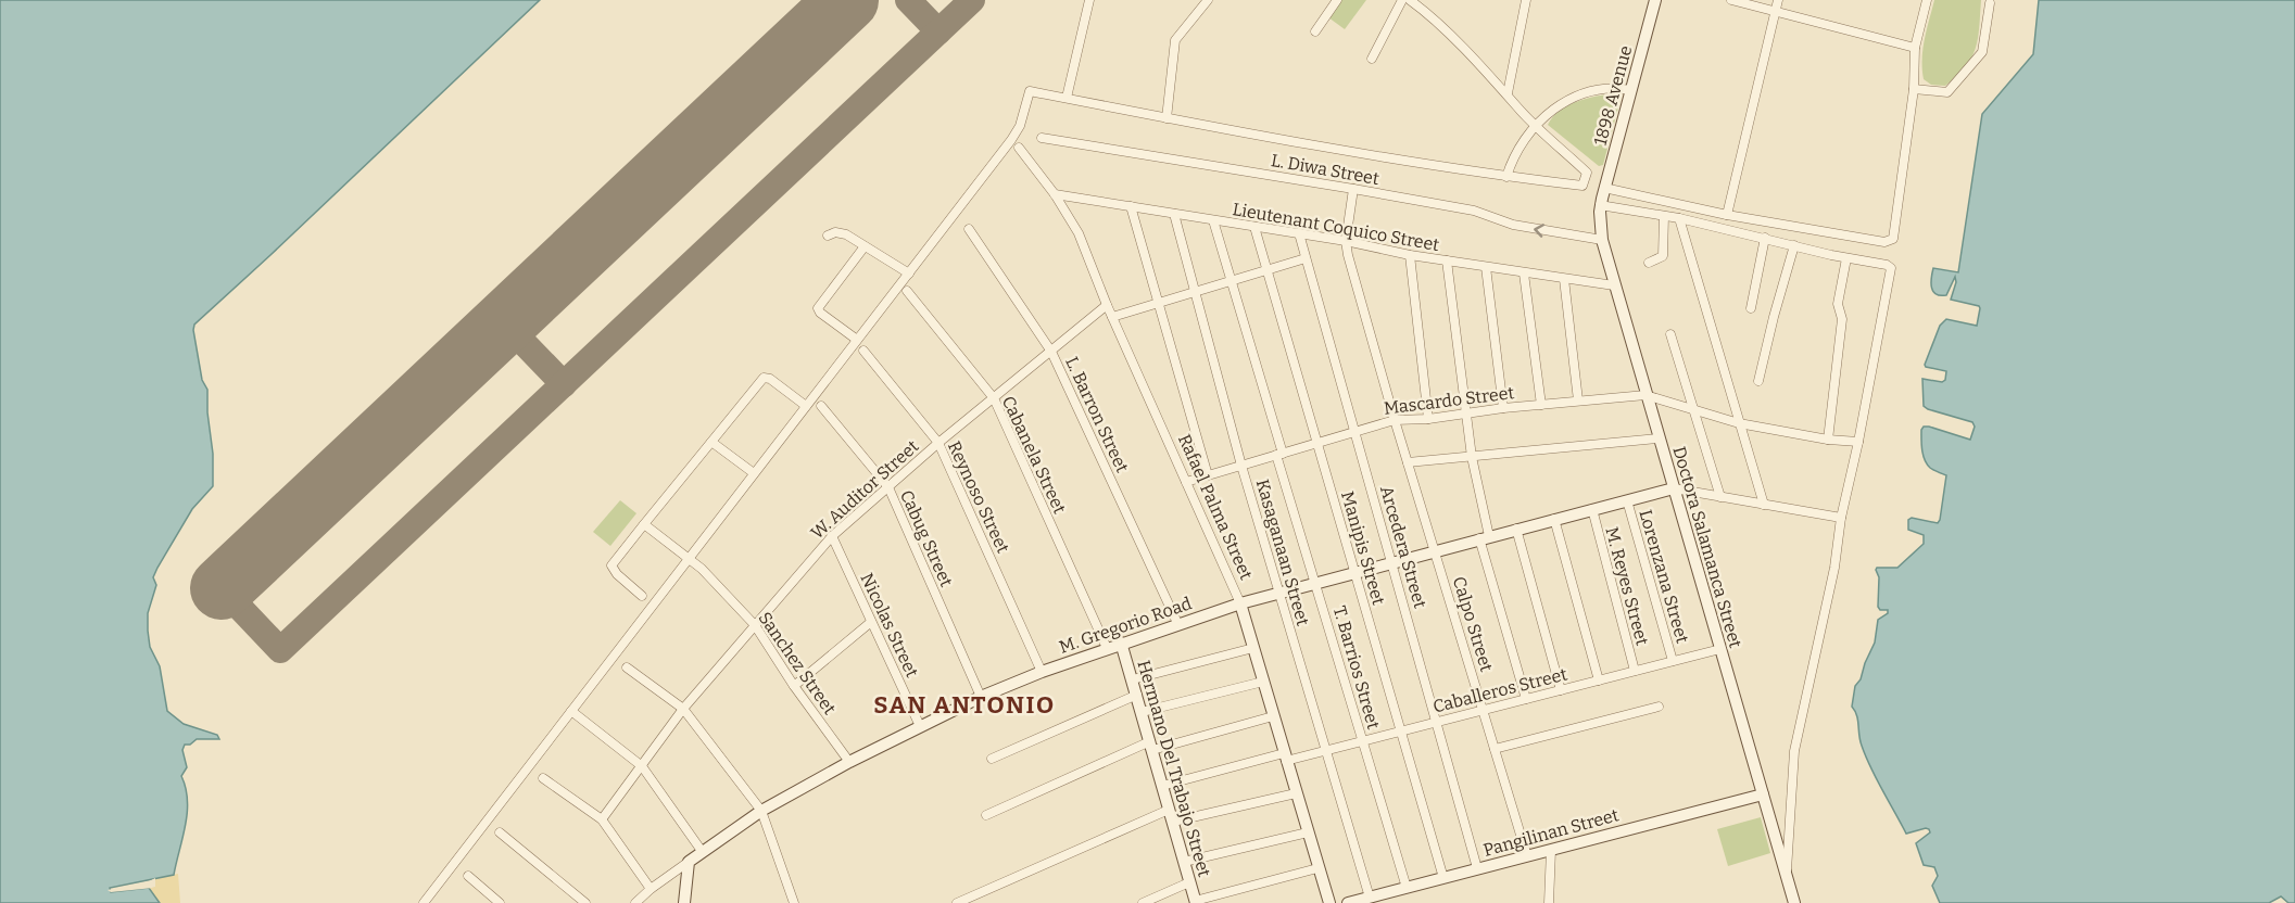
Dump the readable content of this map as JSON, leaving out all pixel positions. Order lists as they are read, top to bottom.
{
  "streets": {
    "main road": [
      "1898 Avenue",
      "Rafael Palma Street",
      "Doctora Salamanca Street",
      "M. Gregorio Road",
      "Hermano Del Trabajo Street",
      "Pangilinan Street"
    ],
    "street": [
      "L. Diwa Street",
      "Lieutenant Coquico Street",
      "Mascardo Street",
      "L. Barron Street",
      "Cabanela Street",
      "W. Auditor Street",
      "Reynoso Street",
      "Cabug Street",
      "Arcedera Street",
      "Manipis Street",
      "Kasaganaan Street",
      "Lorenzana Street",
      "M. Reyes Street",
      "Calpo Street",
      "Nicolas Street",
      "Sanchez Street",
      "T. Barrios Street",
      "Caballeros Street"
    ]
  },
  "crossings": [
    ["1898 Avenue", "Doctora Salamanca Street"],
    ["L. Diwa Street", "Doctora Salamanca Street"],
    ["L. Diwa Street", "Calpo Street"],
    ["Lieutenant Coquico Street", "Rafael Palma Street"],
    ["Lieutenant Coquico Street", "Arcedera Street"],
    ["Lieutenant Coquico Street", "Doctora Salamanca Street"],
    ["Lieutenant Coquico Street", "Manipis Street"],
    ["Lieutenant Coquico Street", "Kasaganaan Street"],
    ["Lieutenant Coquico Street", "Calpo Street"],
    ["Lieutenant Coquico Street", "T. Barrios Street"],
    ["Mascardo Street", "Rafael Palma Street"],
    ["Mascardo Street", "Arcedera Street"],
    ["Mascardo Street", "Doctora Salamanca Street"],
    ["Mascardo Street", "Manipis Street"],
    ["Mascardo Street", "Kasaganaan Street"],
    ["Mascardo Street", "Calpo Street"],
    ["Mascardo Street", "T. Barrios Street"],
    ["L. Barron Street", "W. Auditor Street"],
    ["L. Barron Street", "M. Gregorio Road"],
    ["Cabanela Street", "W. Auditor Street"],
    ["Cabanela Street", "M. Gregorio Road"],
    ["W. Auditor Street", "Reynoso Street"],
    ["W. Auditor Street", "Rafael Palma Street"],
    ["W. Auditor Street", "Cabug Street"],
    ["W. Auditor Street", "Nicolas Street"],
    ["W. Auditor Street", "Sanchez Street"],
    ["Reynoso Street", "M. Gregorio Road"],
    ["Rafael Palma Street", "M. Gregorio Road"],
    ["Rafael Palma Street", "Caballeros Street"],
    ["Cabug Street", "M. Gregorio Road"],
    ["Arcedera Street", "M. Gregorio Road"],
    ["Arcedera Street", "Caballeros Street"],
    ["Arcedera Street", "Pangilinan Street"],
    ["Doctora Salamanca Street", "M. Gregorio Road"],
    ["Doctora Salamanca Street", "Caballeros Street"],
    ["Doctora Salamanca Street", "Pangilinan Street"],
    ["Manipis Street", "M. Gregorio Road"],
    ["Manipis Street", "Caballeros Street"],
    ["Manipis Street", "Pangilinan Street"],
    ["Kasaganaan Street", "M. Gregorio Road"],
    ["Kasaganaan Street", "Caballeros Street"],
    ["Kasaganaan Street", "Pangilinan Street"],
    ["Lorenzana Street", "M. Gregorio Road"],
    ["Lorenzana Street", "Caballeros Street"],
    ["M. Reyes Street", "M. Gregorio Road"],
    ["M. Reyes Street", "Caballeros Street"],
    ["Calpo Street", "M. Gregorio Road"],
    ["Calpo Street", "Caballeros Street"],
    ["Calpo Street", "Pangilinan Street"],
    ["Nicolas Street", "M. Gregorio Road"],
    ["M. Gregorio Road", "Sanchez Street"],
    ["M. Gregorio Road", "T. Barrios Street"],
    ["M. Gregorio Road", "Hermano Del Trabajo Street"],
    ["T. Barrios Street", "Caballeros Street"],
    ["T. Barrios Street", "Pangilinan Street"],
    ["Caballeros Street", "Hermano Del Trabajo Street"]
  ],
  "districts": ["SAN ANTONIO"]
}
